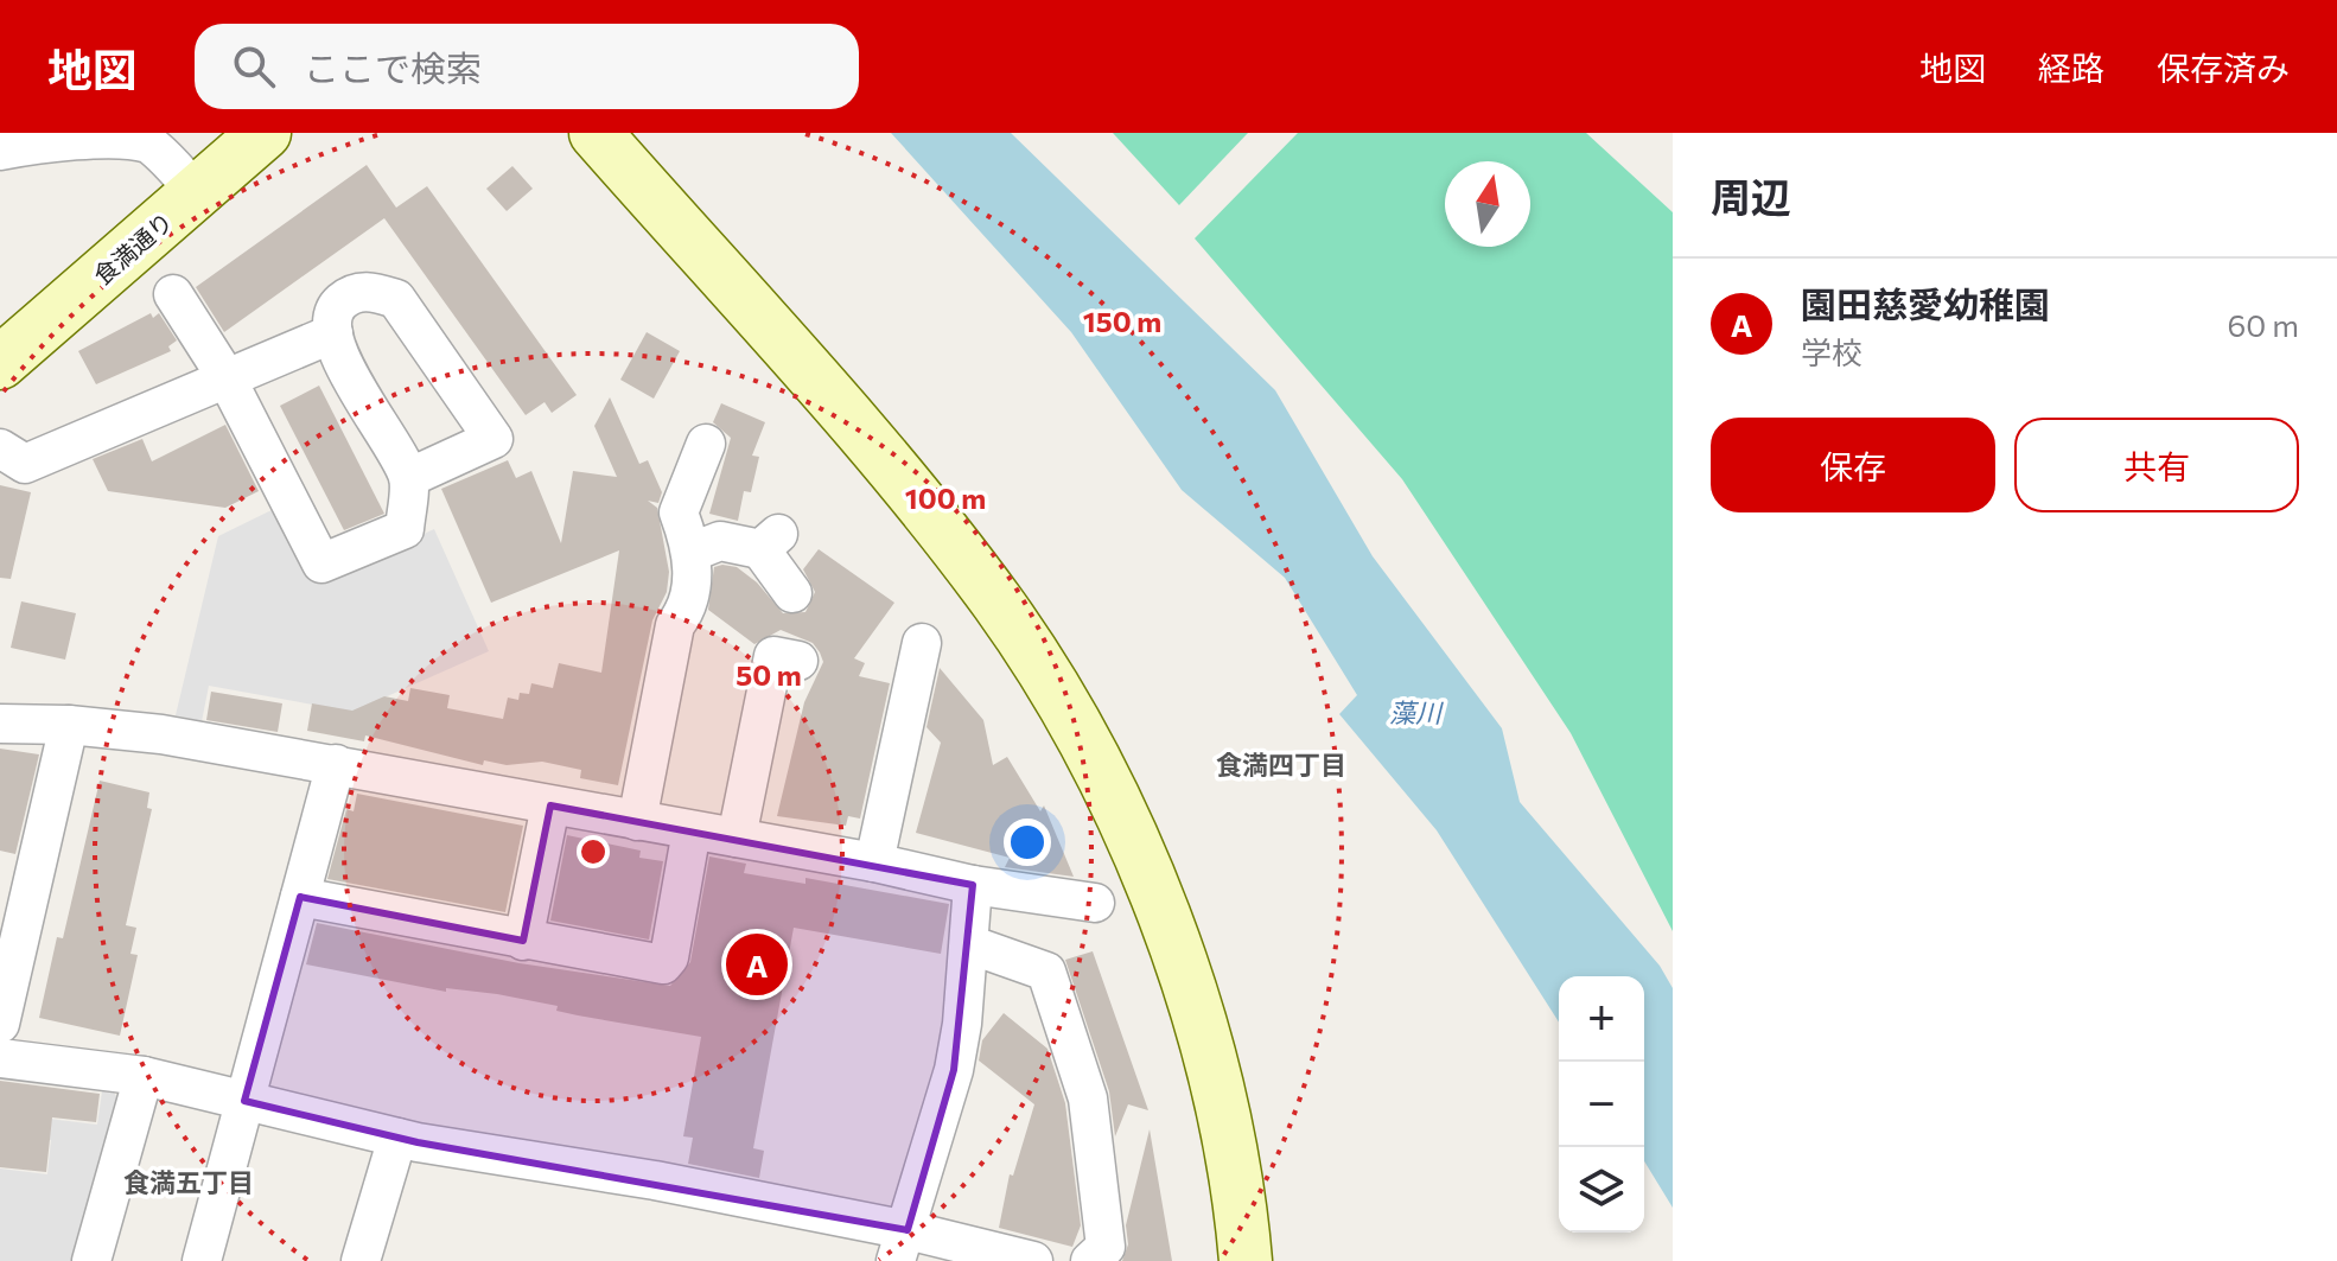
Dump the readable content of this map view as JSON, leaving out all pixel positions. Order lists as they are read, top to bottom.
{
  "streets": {
    "street": ["食満通り"]
  },
  "districts": ["食満四丁目", "食満五丁目"],
  "water": ["藻川"],
  "north": "top",
  "page": {
    "header": "地図",
    "search": "ここで検索",
    "nav": ["地図", "経路", "保存済み"],
    "heading": "周辺",
    "list": [
      {
        "mark": "A",
        "name": "園田慈愛幼稚園",
        "note": "学校",
        "value": "60 m"
      }
    ],
    "buttons": ["保存", "共有"],
    "pins": "A",
    "map_buttons": ["+", "−"]
  },
  "rings": ["150 m", "100 m", "50 m"]
}
